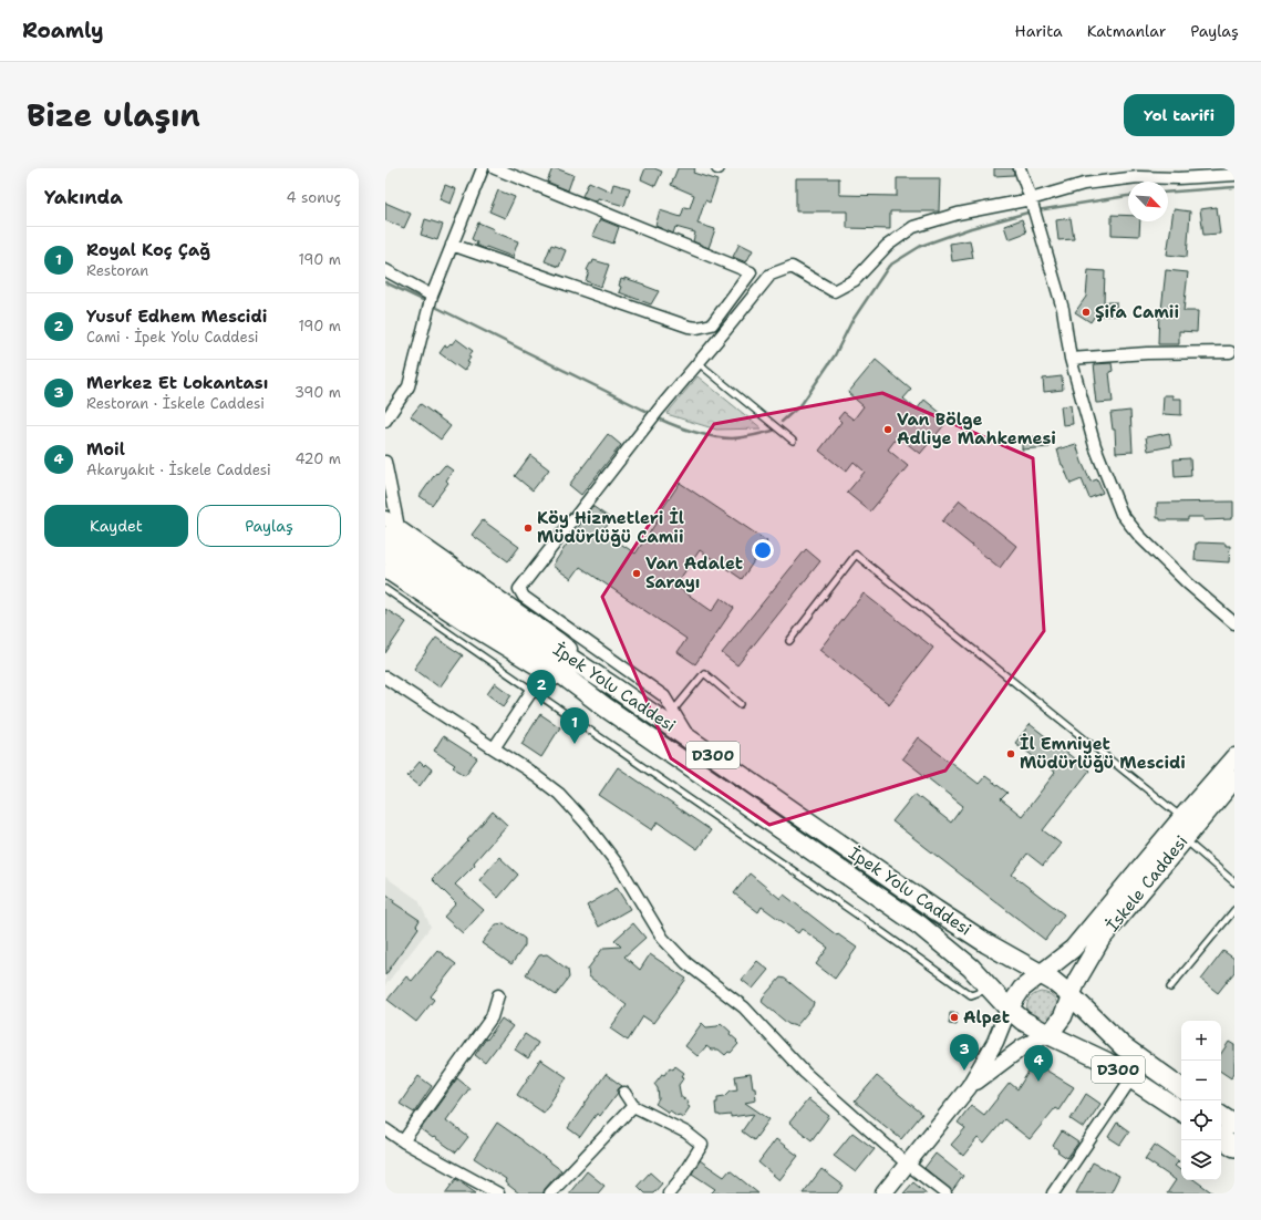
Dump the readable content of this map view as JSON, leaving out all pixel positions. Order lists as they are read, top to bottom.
{
  "streets": {
    "highway": ["İpek Yolu Caddesi", "D300"],
    "main road": ["İskele Caddesi"]
  },
  "crossings": [
    ["İpek Yolu Caddesi", "D300"],
    ["İpek Yolu Caddesi", "İskele Caddesi"],
    ["D300", "İskele Caddesi"]
  ],
  "places": [
    "Şifa Camii",
    "Van Bölge Adliye Mahkemesi",
    "Köy Hizmetleri İl Müdürlüğü Camii",
    "Van Adalet Sarayı",
    "İl Emniyet Müdürlüğü Mescidi",
    "Alpet"
  ],
  "north": "bottom right",
  "page": {
    "header": "Roamly",
    "nav": ["Harita", "Katmanlar", "Paylaş"],
    "title": "Bize ulaşın",
    "buttons": [
      "Yol tarifi",
      ["Kaydet", "Paylaş"]
    ],
    "heading": ["Yakında", "4 sonuç"],
    "list": [
      {
        "mark": "1",
        "name": "Royal Koç Çağ",
        "note": "Restoran",
        "value": "190 m"
      },
      {
        "mark": "2",
        "name": "Yusuf Edhem Mescidi",
        "note": "Cami · İpek Yolu Caddesi",
        "value": "190 m"
      },
      {
        "mark": "3",
        "name": "Merkez Et Lokantası",
        "note": "Restoran · İskele Caddesi",
        "value": "390 m"
      },
      {
        "mark": "4",
        "name": "Moil",
        "note": "Akaryakıt · İskele Caddesi",
        "value": "420 m"
      }
    ],
    "pins": [
      "2",
      "1",
      "3",
      "4"
    ],
    "map_buttons": ["+", "−"]
  }
}
